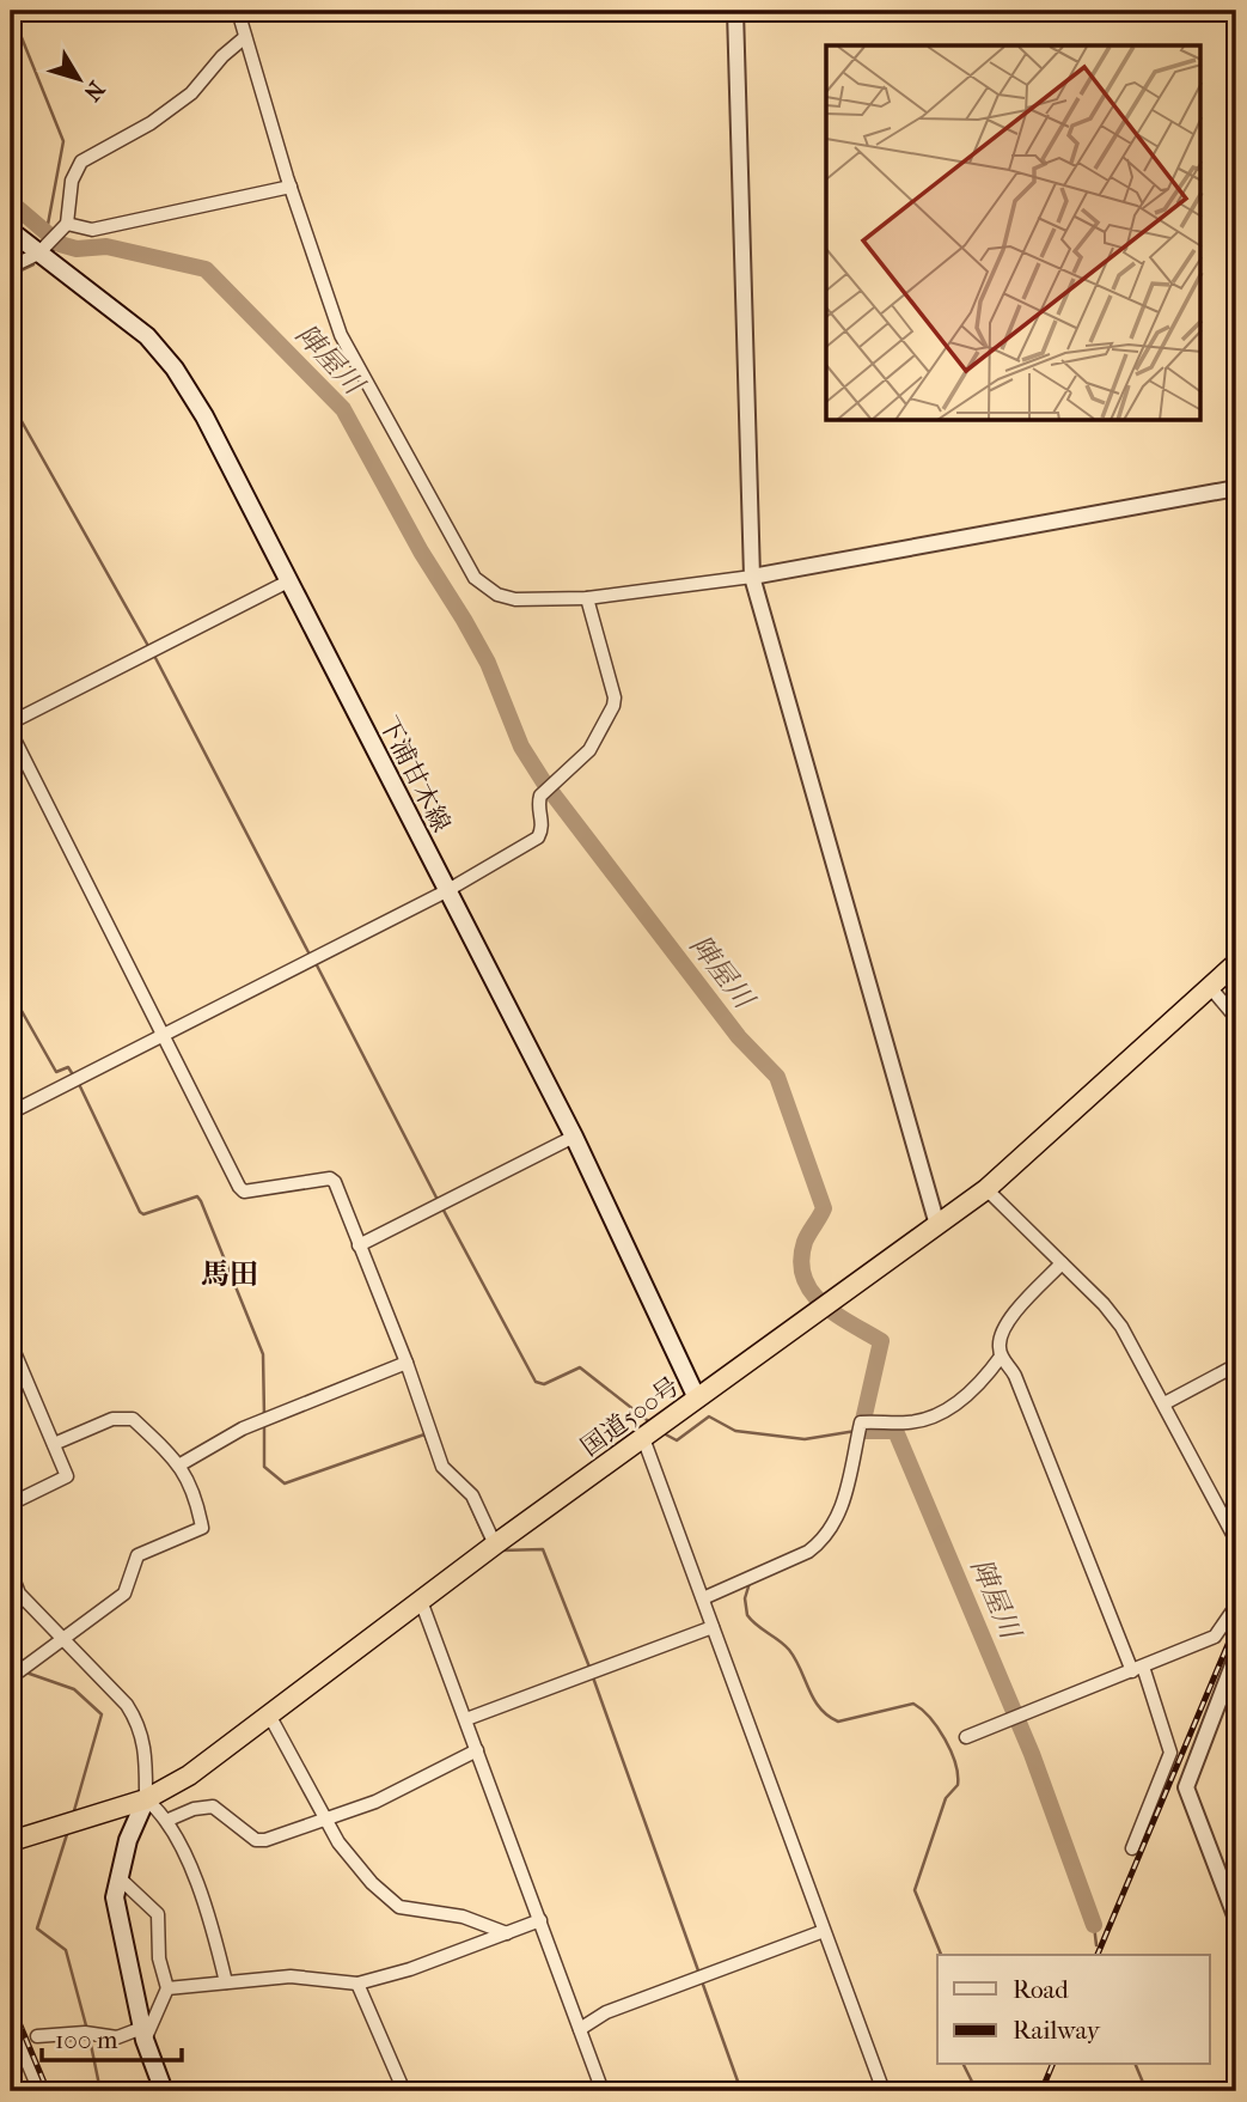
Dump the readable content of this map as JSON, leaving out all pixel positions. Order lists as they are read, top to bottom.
{
  "streets": {
    "highway": ["国道500号"],
    "main road": ["下浦甘木線"]
  },
  "crossings": [
    ["下浦甘木線", "国道500号"]
  ],
  "districts": ["馬田"],
  "water": ["陣屋川"],
  "legend": ["Road", "Railway"],
  "scale_bar": "100 m",
  "north": "bottom right"
}
